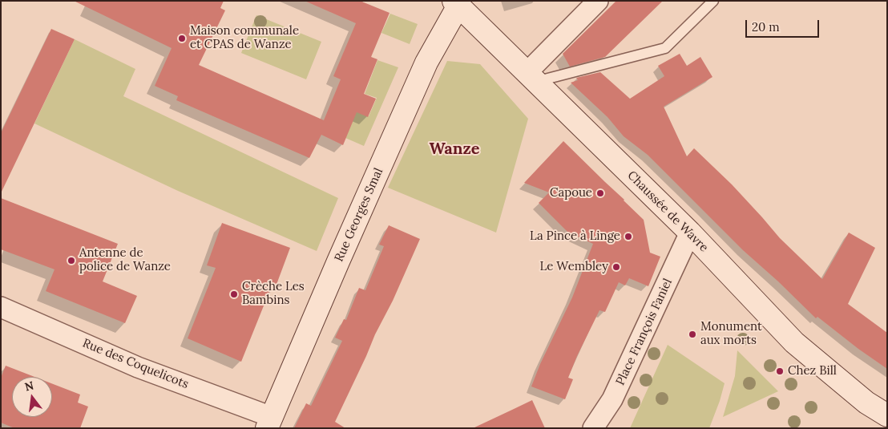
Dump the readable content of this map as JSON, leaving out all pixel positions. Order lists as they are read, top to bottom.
{
  "streets": {
    "main road": ["Chaussée de Wavre", "Rue Georges Smal"],
    "street": ["Place François Faniel", "Rue des Coquelicots"]
  },
  "crossings": [
    ["Chaussée de Wavre", "Rue Georges Smal"],
    ["Chaussée de Wavre", "Place François Faniel"],
    ["Rue Georges Smal", "Rue des Coquelicots"]
  ],
  "districts": ["Wanze"],
  "places": [
    "Maison communale et CPAS de Wanze",
    "Capoue",
    "La Pince à Linge",
    "Antenne de police de Wanze",
    "Le Wembley",
    "Crèche Les Bambins",
    "Monument aux morts",
    "Chez Bill"
  ],
  "scale_bar": "20 m",
  "north": "top"
}
